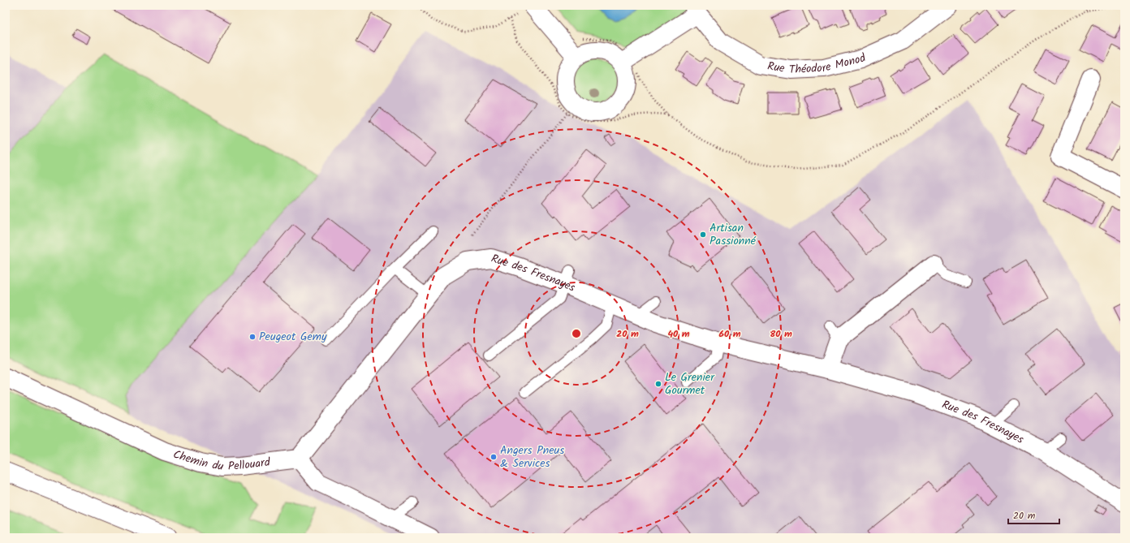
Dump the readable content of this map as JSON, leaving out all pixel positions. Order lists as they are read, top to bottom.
{
  "streets": {
    "street": ["Rue Théodore Monod", "Rue des Fresnayes", "Chemin du Pellouard"]
  },
  "crossings": [
    ["Rue des Fresnayes", "Chemin du Pellouard"]
  ],
  "places": [
    "Artisan Passionné",
    "Peugeot Gemy",
    "Le Grenier Gourmet",
    "Angers Pneus & Services"
  ],
  "scale_bar": "20 m",
  "rings": [
    "20 m",
    "40 m",
    "60 m",
    "80 m"
  ]
}
